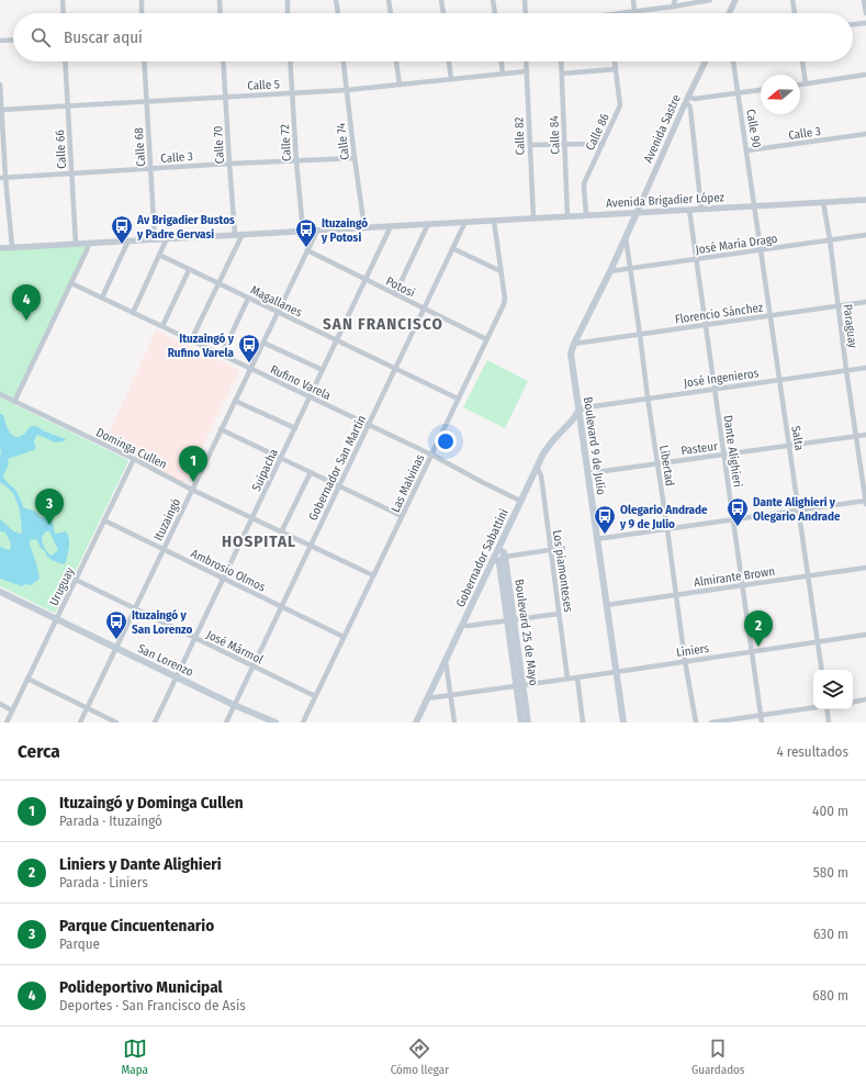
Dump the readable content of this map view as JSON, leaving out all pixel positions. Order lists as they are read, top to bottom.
{
  "streets": {
    "main road": [
      "Boulevard 9 de Julio",
      "Gobernador Sabattini",
      "Boulevard 25 de Mayo",
      "San Lorenzo"
    ],
    "street": [
      "Calle 5",
      "Avenida Sastre",
      "Calle 90",
      "Calle 86",
      "Calle 3",
      "Calle 84",
      "Calle 82",
      "Calle 74",
      "Calle 72",
      "Calle 70",
      "Calle 68",
      "Calle 66",
      "Avenida Brigadier López",
      "José María Drago",
      "Potosi",
      "Magallanes",
      "Florencio Sánchez",
      "Paraguay",
      "José Ingenieros",
      "Rufino Varela",
      "Salta",
      "Dominga Cullen",
      "Pasteur",
      "Dante Alighieri",
      "Libertad",
      "Gobernador San Martín",
      "Suipacha",
      "Las Malvinas",
      "Ituzaingó",
      "Ambrosio Olmos",
      "Los piamonteses",
      "Almirante Brown",
      "Uruguay",
      "José Mármol",
      "Liniers"
    ]
  },
  "crossings": [
    ["Calle 5", "Calle 82"],
    ["Calle 5", "Calle 74"],
    ["Calle 5", "Calle 72"],
    ["Calle 5", "Calle 70"],
    ["Calle 5", "Calle 68"],
    ["Calle 5", "Calle 66"],
    ["Avenida Sastre", "Avenida Brigadier López"],
    ["Avenida Sastre", "Boulevard 9 de Julio"],
    ["Calle 90", "Calle 3"],
    ["Calle 90", "Avenida Brigadier López"],
    ["Calle 90", "Salta"],
    ["Calle 86", "Avenida Brigadier López"],
    ["Calle 3", "Calle 74"],
    ["Calle 3", "Calle 72"],
    ["Calle 3", "Calle 70"],
    ["Calle 3", "Calle 68"],
    ["Calle 3", "Calle 66"],
    ["Calle 84", "Avenida Brigadier López"],
    ["Calle 82", "Avenida Brigadier López"],
    ["Calle 74", "Avenida Brigadier López"],
    ["Calle 72", "Avenida Brigadier López"],
    ["Calle 70", "Avenida Brigadier López"],
    ["Calle 68", "Avenida Brigadier López"],
    ["Calle 66", "Avenida Brigadier López"],
    ["Avenida Brigadier López", "Paraguay"],
    ["Avenida Brigadier López", "Salta"],
    ["Avenida Brigadier López", "Boulevard 9 de Julio"],
    ["Avenida Brigadier López", "Dante Alighieri"],
    ["Avenida Brigadier López", "Gobernador San Martín"],
    ["Avenida Brigadier López", "Suipacha"],
    ["Avenida Brigadier López", "Las Malvinas"],
    ["Avenida Brigadier López", "Ituzaingó"],
    ["José María Drago", "Paraguay"],
    ["José María Drago", "Salta"],
    ["José María Drago", "Boulevard 9 de Julio"],
    ["José María Drago", "Dante Alighieri"],
    ["José María Drago", "Libertad"],
    ["Potosi", "Gobernador San Martín"],
    ["Potosi", "Suipacha"],
    ["Potosi", "Las Malvinas"],
    ["Potosi", "Ituzaingó"],
    ["Magallanes", "Gobernador San Martín"],
    ["Magallanes", "Suipacha"],
    ["Magallanes", "Las Malvinas"],
    ["Magallanes", "Ituzaingó"],
    ["Florencio Sánchez", "Paraguay"],
    ["Florencio Sánchez", "Salta"],
    ["Florencio Sánchez", "Boulevard 9 de Julio"],
    ["Florencio Sánchez", "Dante Alighieri"],
    ["Florencio Sánchez", "Libertad"],
    ["Paraguay", "José Ingenieros"],
    ["Paraguay", "Pasteur"],
    ["José Ingenieros", "Salta"],
    ["José Ingenieros", "Boulevard 9 de Julio"],
    ["José Ingenieros", "Dante Alighieri"],
    ["José Ingenieros", "Libertad"],
    ["José Ingenieros", "Gobernador Sabattini"],
    ["Rufino Varela", "Gobernador San Martín"],
    ["Rufino Varela", "Suipacha"],
    ["Rufino Varela", "Las Malvinas"],
    ["Rufino Varela", "Ituzaingó"],
    ["Rufino Varela", "Gobernador Sabattini"],
    ["Salta", "Pasteur"],
    ["Salta", "Almirante Brown"],
    ["Salta", "Liniers"],
    ["Boulevard 9 de Julio", "Pasteur"],
    ["Boulevard 9 de Julio", "Libertad"],
    ["Boulevard 9 de Julio", "Gobernador Sabattini"],
    ["Boulevard 9 de Julio", "Almirante Brown"],
    ["Boulevard 9 de Julio", "Liniers"],
    ["Dominga Cullen", "Gobernador San Martín"],
    ["Dominga Cullen", "Suipacha"],
    ["Dominga Cullen", "Las Malvinas"],
    ["Dominga Cullen", "Ituzaingó"],
    ["Dominga Cullen", "Uruguay"],
    ["Pasteur", "Dante Alighieri"],
    ["Pasteur", "Libertad"],
    ["Dante Alighieri", "Almirante Brown"],
    ["Dante Alighieri", "Liniers"],
    ["Libertad", "Almirante Brown"],
    ["Libertad", "Liniers"],
    ["Gobernador San Martín", "Ambrosio Olmos"],
    ["Gobernador San Martín", "José Mármol"],
    ["Gobernador San Martín", "San Lorenzo"],
    ["Suipacha", "Ambrosio Olmos"],
    ["Suipacha", "José Mármol"],
    ["Suipacha", "San Lorenzo"],
    ["Las Malvinas", "Ambrosio Olmos"],
    ["Las Malvinas", "José Mármol"],
    ["Ituzaingó", "Ambrosio Olmos"],
    ["Ituzaingó", "José Mármol"],
    ["Ituzaingó", "San Lorenzo"],
    ["Gobernador Sabattini", "Los piamonteses"],
    ["Gobernador Sabattini", "Boulevard 25 de Mayo"],
    ["Gobernador Sabattini", "Liniers"],
    ["Ambrosio Olmos", "Uruguay"],
    ["Los piamonteses", "Liniers"],
    ["Uruguay", "José Mármol"],
    ["Uruguay", "San Lorenzo"],
    ["Boulevard 25 de Mayo", "Liniers"]
  ],
  "districts": ["SAN FRANCISCO", "HOSPITAL"],
  "places": {
    "bus stop": [
      "Av Brigadier Bustos y Padre Gervasi",
      "Ituzaingó y Potosi",
      "Ituzaingó y Rufino Varela",
      "Dante Alighieri y Olegario Andrade",
      "Olegario Andrade y 9 de Julio",
      "Ituzaingó y San Lorenzo"
    ]
  },
  "north": "left",
  "page": {
    "search": "Buscar aquí",
    "pins": [
      "4",
      "1",
      "3",
      "2"
    ],
    "heading": ["Cerca", "4 resultados"],
    "list": [
      {
        "mark": "1",
        "name": "Ituzaingó y Dominga Cullen",
        "note": "Parada · Ituzaingó",
        "value": "400 m"
      },
      {
        "mark": "2",
        "name": "Liniers y Dante Alighieri",
        "note": "Parada · Liniers",
        "value": "580 m"
      },
      {
        "mark": "3",
        "name": "Parque Cincuentenario",
        "note": "Parque",
        "value": "630 m"
      },
      {
        "mark": "4",
        "name": "Polideportivo Municipal",
        "note": "Deportes · San Francisco de Asís",
        "value": "680 m"
      }
    ],
    "nav": ["Mapa", "Cómo llegar", "Guardados"]
  }
}
